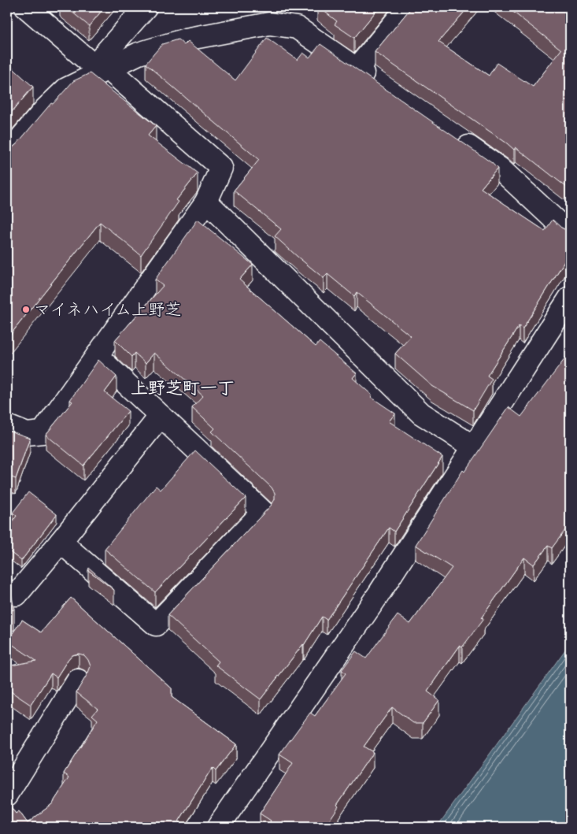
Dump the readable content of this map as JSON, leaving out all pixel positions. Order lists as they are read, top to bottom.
{
  "districts": ["上野芝町一丁"],
  "places": ["マイネハイム上野芝"]
}
